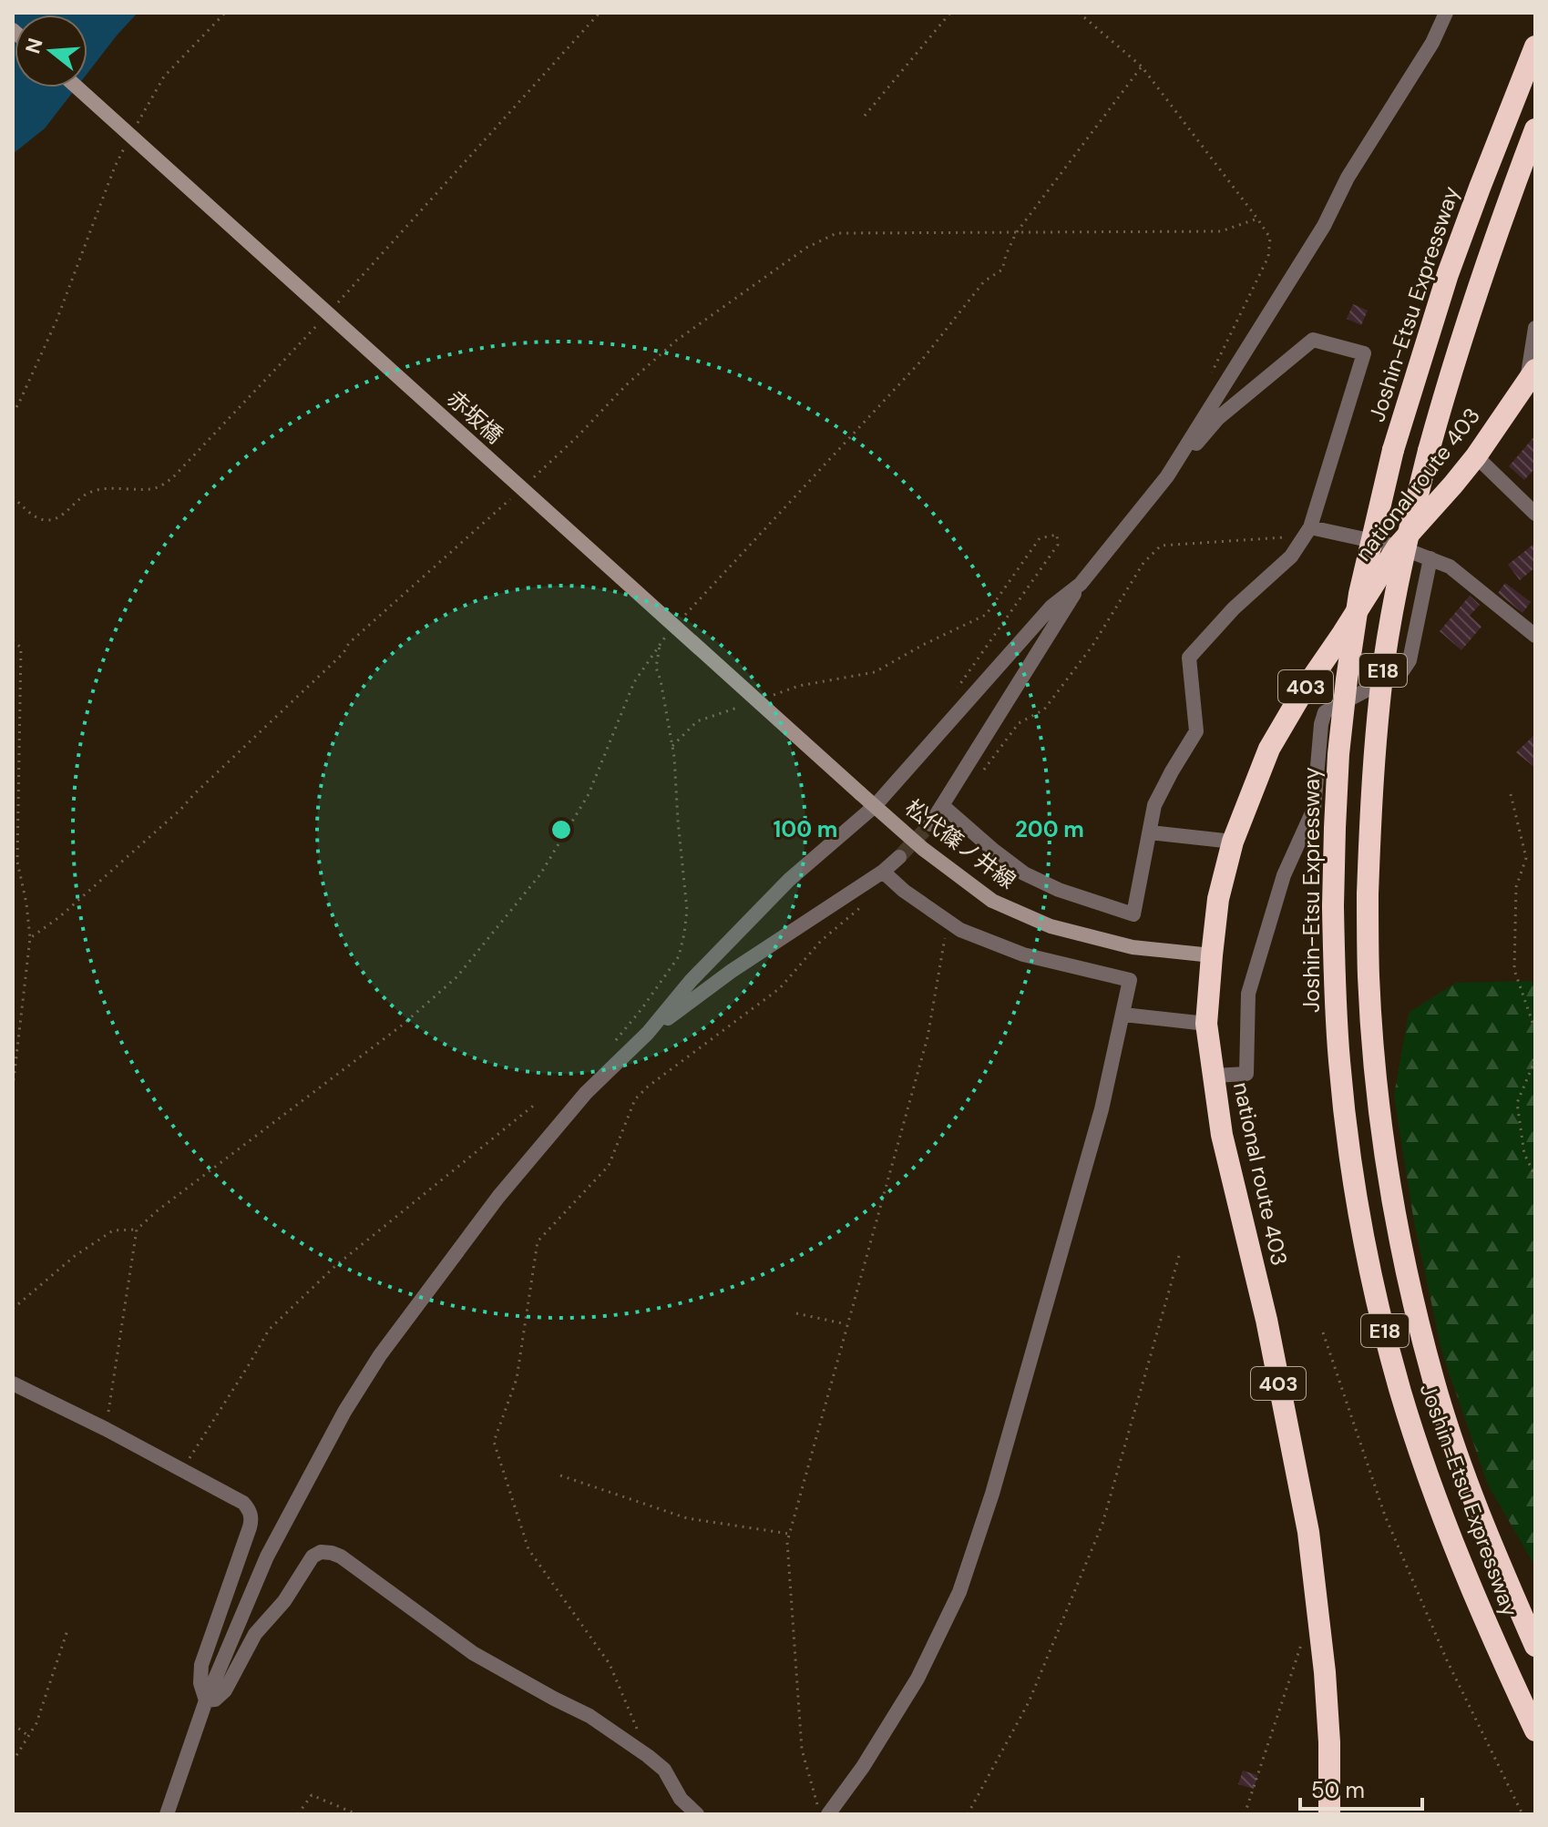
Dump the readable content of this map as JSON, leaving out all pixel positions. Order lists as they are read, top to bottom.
{
  "streets": {
    "highway": [
      "Joshin-Etsu Expressway",
      "national route 403",
      "E18",
      "403"
    ],
    "main road": ["赤坂橋", "松代篠ノ井線"]
  },
  "crossings": [
    ["赤坂橋", "松代篠ノ井線"],
    ["national route 403", "松代篠ノ井線"]
  ],
  "scale_bar": "50 m",
  "north": "left",
  "rings": ["100 m", "200 m"]
}
